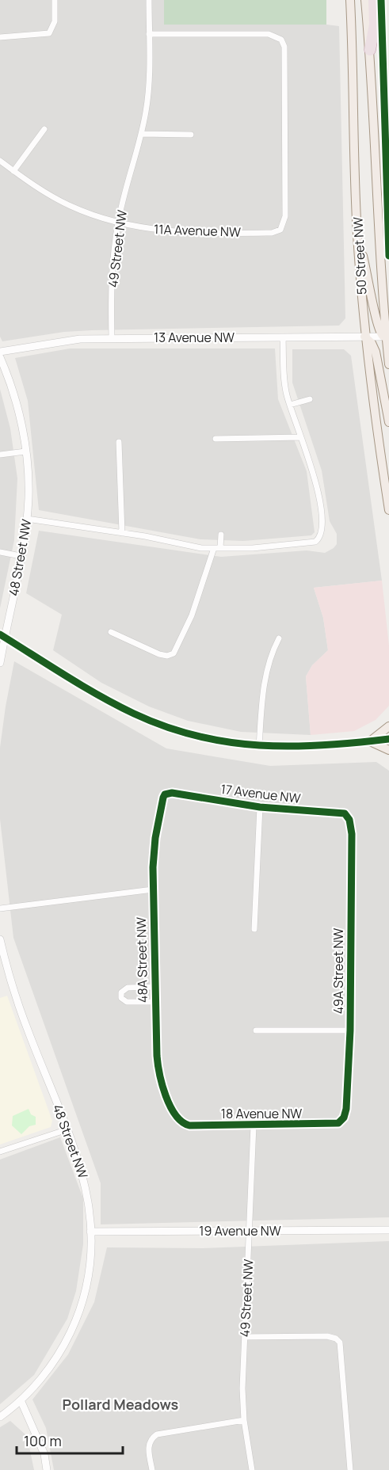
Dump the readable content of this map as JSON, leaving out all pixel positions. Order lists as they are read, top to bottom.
{
  "streets": {
    "main road": ["50 Street NW"],
    "street": [
      "11A Avenue NW",
      "49 Street NW",
      "13 Avenue NW",
      "48 Street NW",
      "17 Avenue NW",
      "48A Street NW",
      "49A Street NW",
      "18 Avenue NW",
      "19 Avenue NW"
    ]
  },
  "crossings": [
    ["11A Avenue NW", "49 Street NW"],
    ["49 Street NW", "13 Avenue NW"],
    ["49 Street NW", "18 Avenue NW"],
    ["49 Street NW", "19 Avenue NW"],
    ["50 Street NW", "13 Avenue NW"],
    ["48 Street NW", "19 Avenue NW"],
    ["17 Avenue NW", "48A Street NW"],
    ["17 Avenue NW", "49A Street NW"],
    ["48A Street NW", "18 Avenue NW"],
    ["49A Street NW", "18 Avenue NW"]
  ],
  "districts": ["Pollard Meadows"],
  "scale_bar": "100 m"
}
